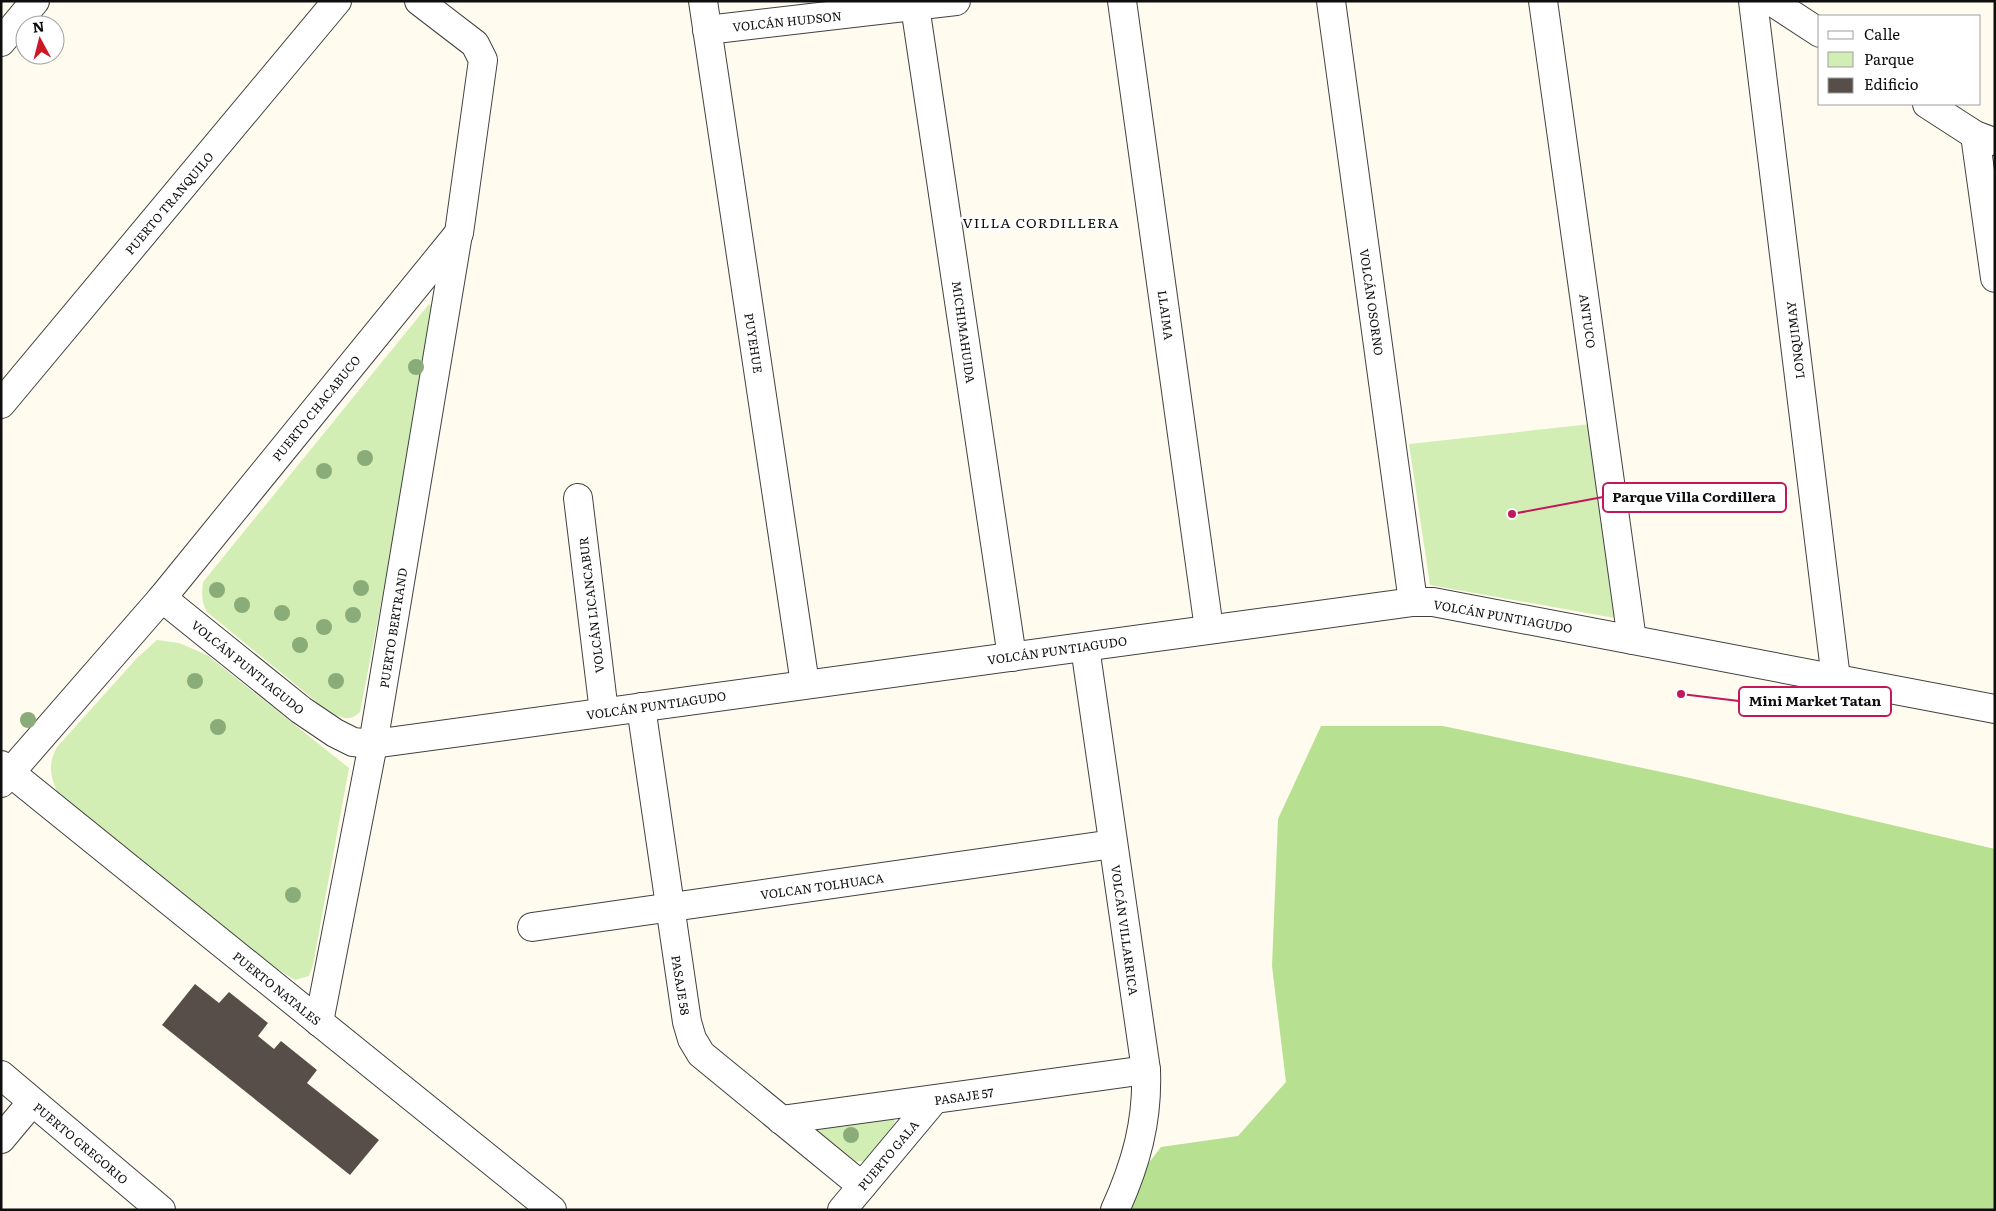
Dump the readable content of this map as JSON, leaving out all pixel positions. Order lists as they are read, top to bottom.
{
  "streets": {
    "street": [
      "VOLCÁN HUDSON",
      "PUERTO TRANQUILO",
      "VOLCÁN OSORNO",
      "LLAIMA",
      "ANTUCO",
      "MICHIMAHUIDA",
      "LONQUIMAY",
      "PUYEHUE",
      "PUERTO CHACABUCO",
      "VOLCÁN LICANCABUR",
      "VOLCÁN PUNTIAGUDO",
      "PUERTO BERTRAND",
      "VOLCAN TOLHUACA",
      "VOLCÁN VILLARRICA",
      "PASAJE 58",
      "PUERTO NATALES",
      "PASAJE 57",
      "PUERTO GREGORIO",
      "PUERTO GALA"
    ]
  },
  "crossings": [
    ["VOLCÁN HUDSON", "MICHIMAHUIDA"],
    ["VOLCÁN HUDSON", "PUYEHUE"],
    ["VOLCÁN OSORNO", "VOLCÁN PUNTIAGUDO"],
    ["LLAIMA", "VOLCÁN PUNTIAGUDO"],
    ["ANTUCO", "VOLCÁN PUNTIAGUDO"],
    ["MICHIMAHUIDA", "VOLCÁN PUNTIAGUDO"],
    ["LONQUIMAY", "VOLCÁN PUNTIAGUDO"],
    ["PUYEHUE", "VOLCÁN PUNTIAGUDO"],
    ["PUERTO CHACABUCO", "VOLCÁN PUNTIAGUDO"],
    ["PUERTO CHACABUCO", "PUERTO BERTRAND"],
    ["PUERTO CHACABUCO", "PUERTO NATALES"],
    ["VOLCÁN LICANCABUR", "VOLCÁN PUNTIAGUDO"],
    ["VOLCÁN PUNTIAGUDO", "PUERTO BERTRAND"],
    ["VOLCÁN PUNTIAGUDO", "VOLCÁN VILLARRICA"],
    ["VOLCÁN PUNTIAGUDO", "PASAJE 58"],
    ["PUERTO BERTRAND", "PUERTO NATALES"],
    ["VOLCAN TOLHUACA", "VOLCÁN VILLARRICA"],
    ["VOLCAN TOLHUACA", "PASAJE 58"],
    ["VOLCÁN VILLARRICA", "PASAJE 57"],
    ["PASAJE 58", "PASAJE 57"],
    ["PASAJE 58", "PUERTO GALA"],
    ["PASAJE 57", "PUERTO GALA"]
  ],
  "districts": ["VILLA CORDILLERA"],
  "places": ["Parque Villa Cordillera", "Mini Market Tatan"],
  "legend": ["Calle", "Parque", "Edificio"],
  "north": "top"
}
